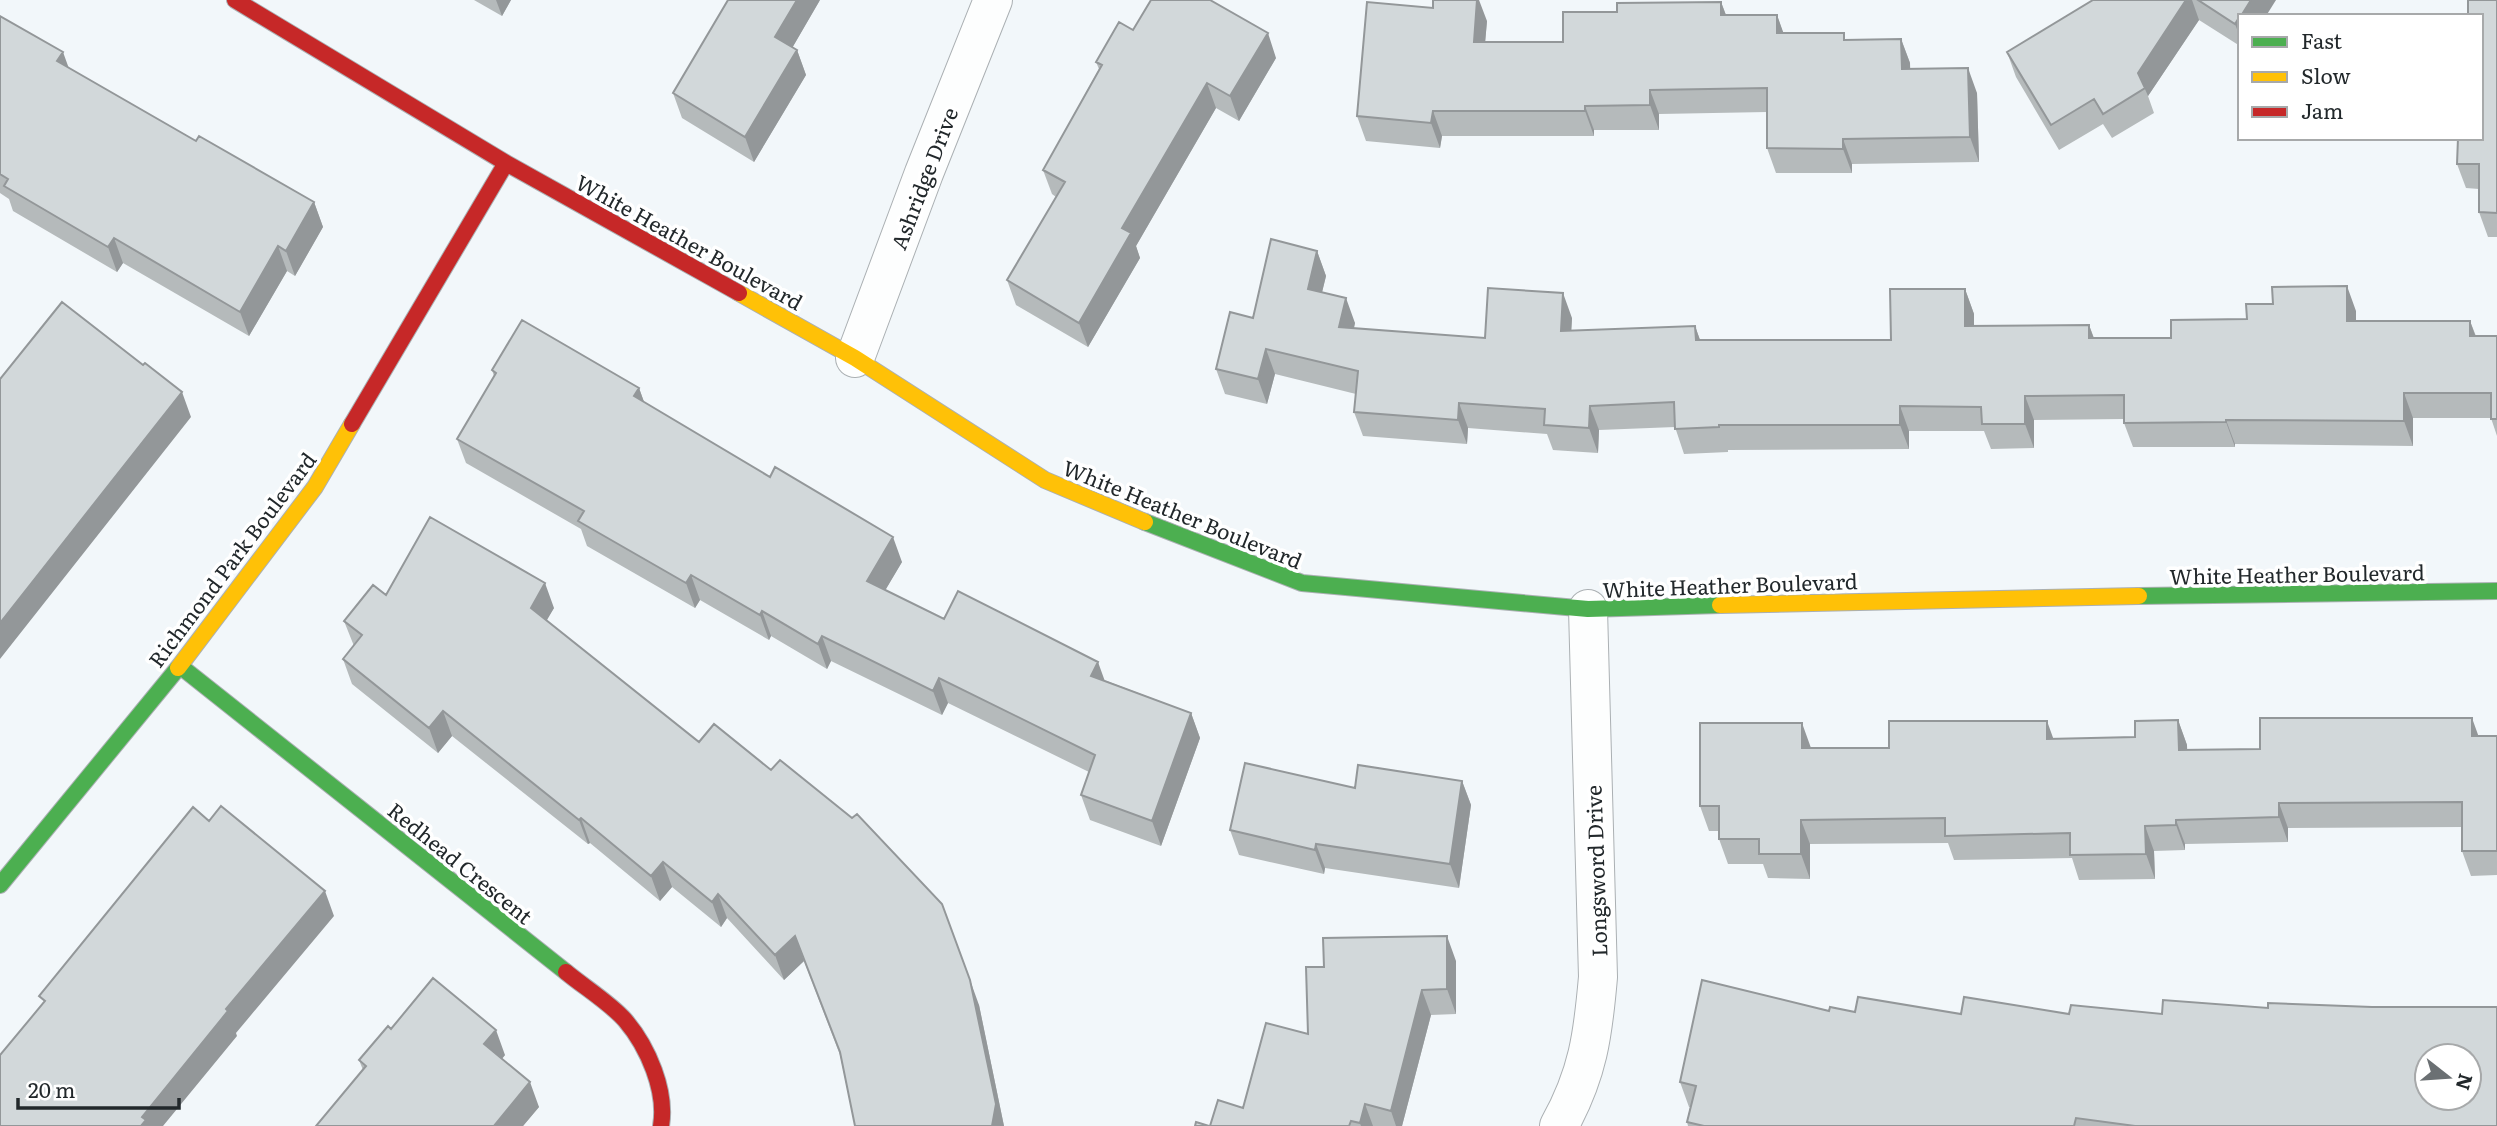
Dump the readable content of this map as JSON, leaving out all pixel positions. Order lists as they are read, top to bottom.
{
  "streets": {
    "street": [
      "Ashridge Drive",
      "White Heather Boulevard",
      "Richmond Park Boulevard",
      "Redhead Crescent",
      "Longsword Drive"
    ]
  },
  "crossings": [
    ["Ashridge Drive", "White Heather Boulevard"],
    ["White Heather Boulevard", "Richmond Park Boulevard"],
    ["White Heather Boulevard", "Longsword Drive"],
    ["Richmond Park Boulevard", "Redhead Crescent"]
  ],
  "legend": ["Fast", "Slow", "Jam"],
  "scale_bar": "20 m",
  "north": "right"
}
